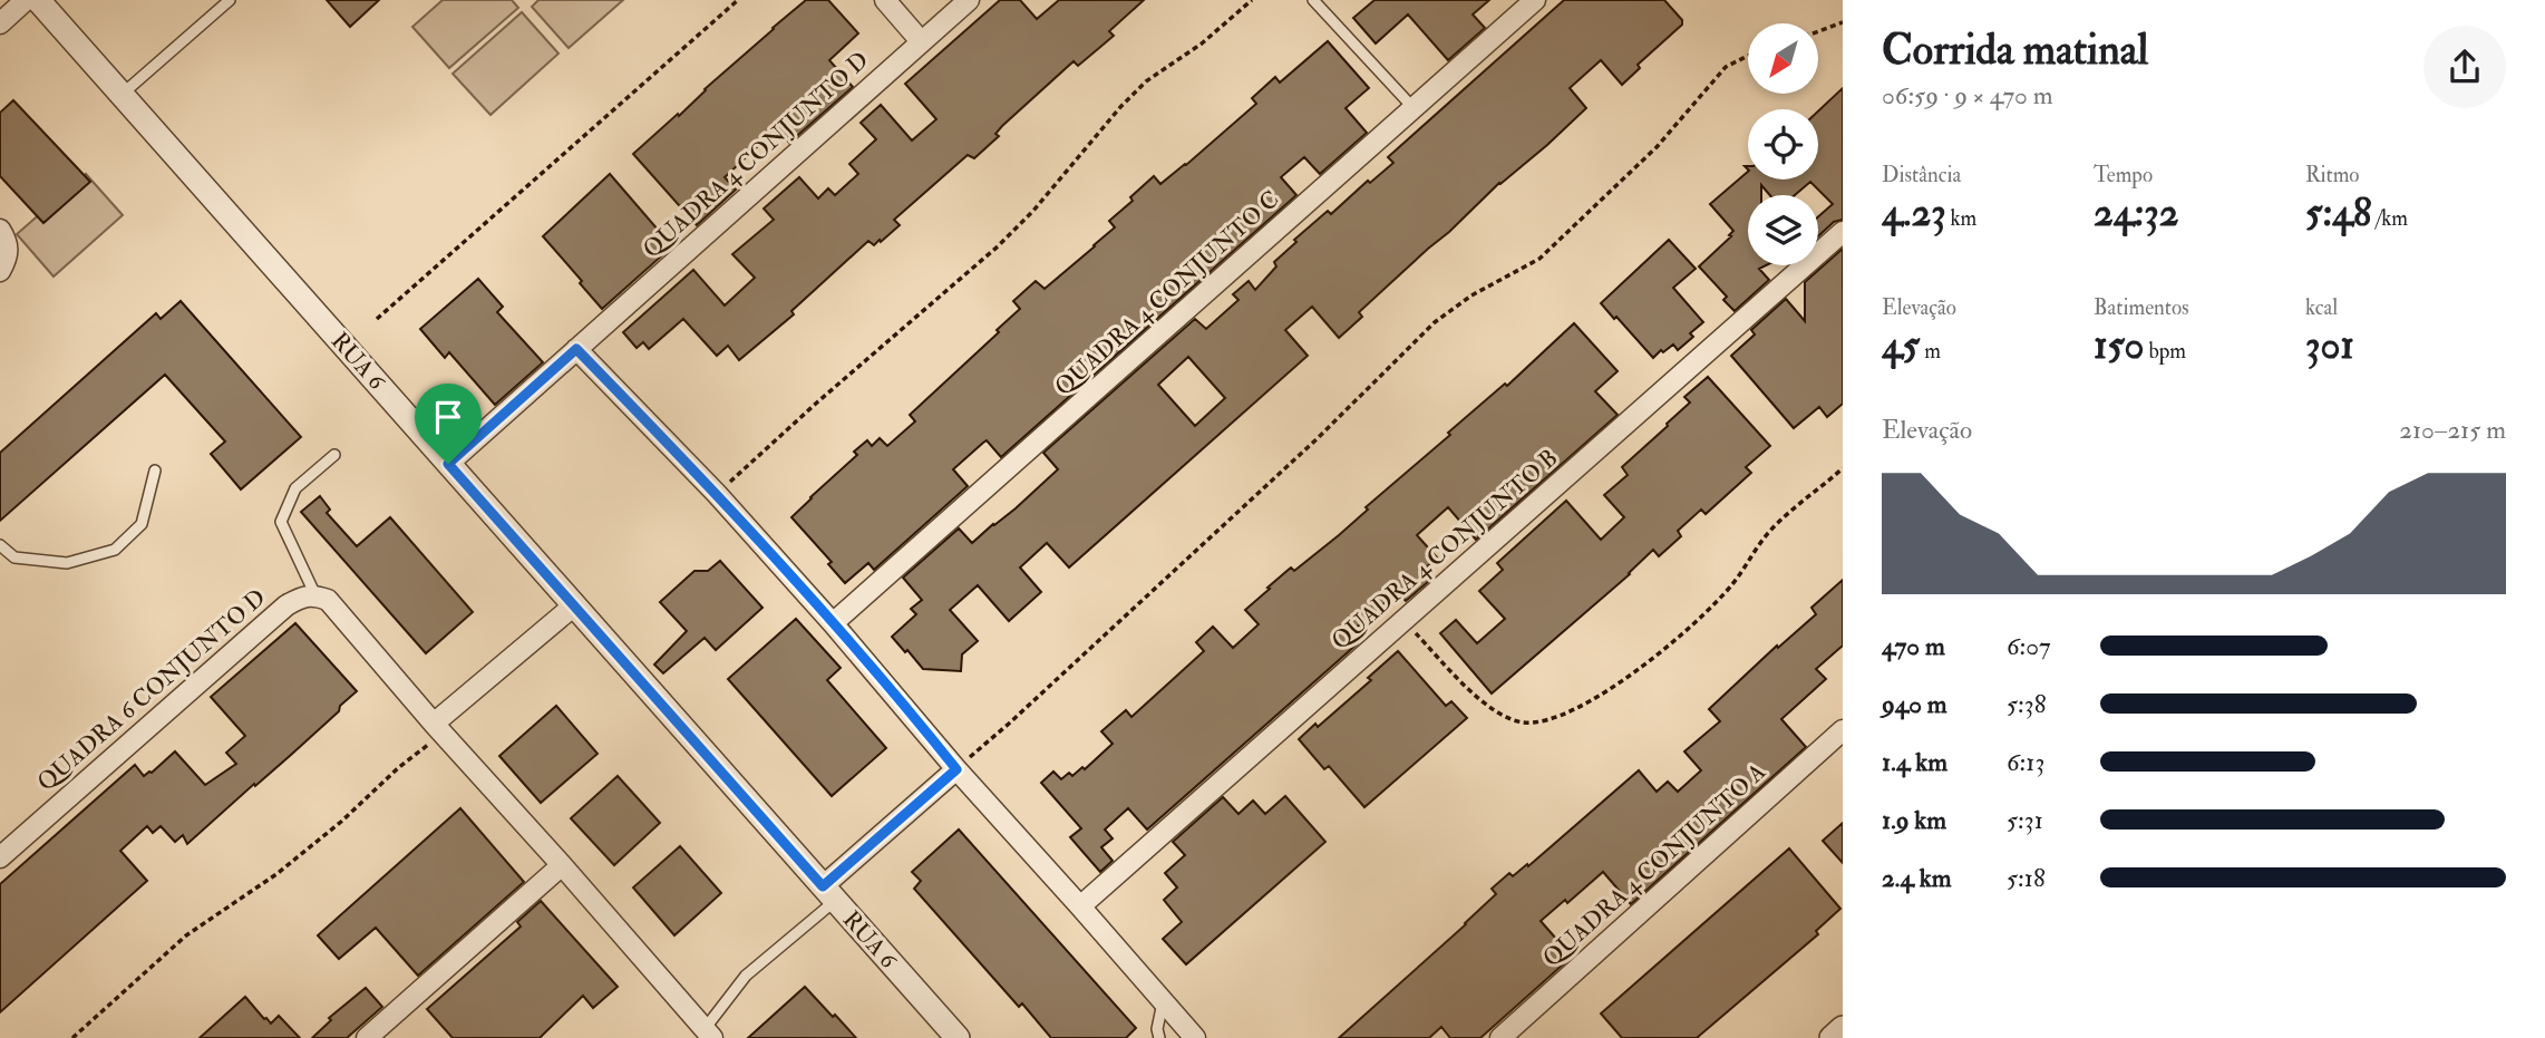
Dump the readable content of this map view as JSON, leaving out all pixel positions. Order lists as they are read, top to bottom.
{
  "streets": {
    "street": [
      "QUADRA 4 CONJUNTO D",
      "QUADRA 4 CONJUNTO C",
      "RUA 6",
      "QUADRA 4 CONJUNTO B",
      "QUADRA 6 CONJUNTO D",
      "QUADRA 4 CONJUNTO A"
    ]
  },
  "crossings": [
    ["QUADRA 4 CONJUNTO D", "RUA 6"]
  ],
  "north": "bottom left",
  "page": {
    "heading": ["Corrida matinal", "06:59 · 9 × 470 m"],
    "stats": [
      ["Distância", "4.23 km"],
      ["Tempo", "24:32"],
      ["Ritmo", "5:48 /km"],
      ["Elevação", "45 m"],
      ["Batimentos", "150 bpm"],
      ["kcal", "301"]
    ],
    "chart": ["Elevação", "210–215 m"],
    "list": [
      {
        "name": "470 m",
        "note": "6:07"
      },
      {
        "name": "940 m",
        "note": "5:38"
      },
      {
        "name": "1.4 km",
        "note": "6:13"
      },
      {
        "name": "1.9 km",
        "note": "5:31"
      },
      {
        "name": "2.4 km",
        "note": "5:18"
      }
    ]
  }
}
